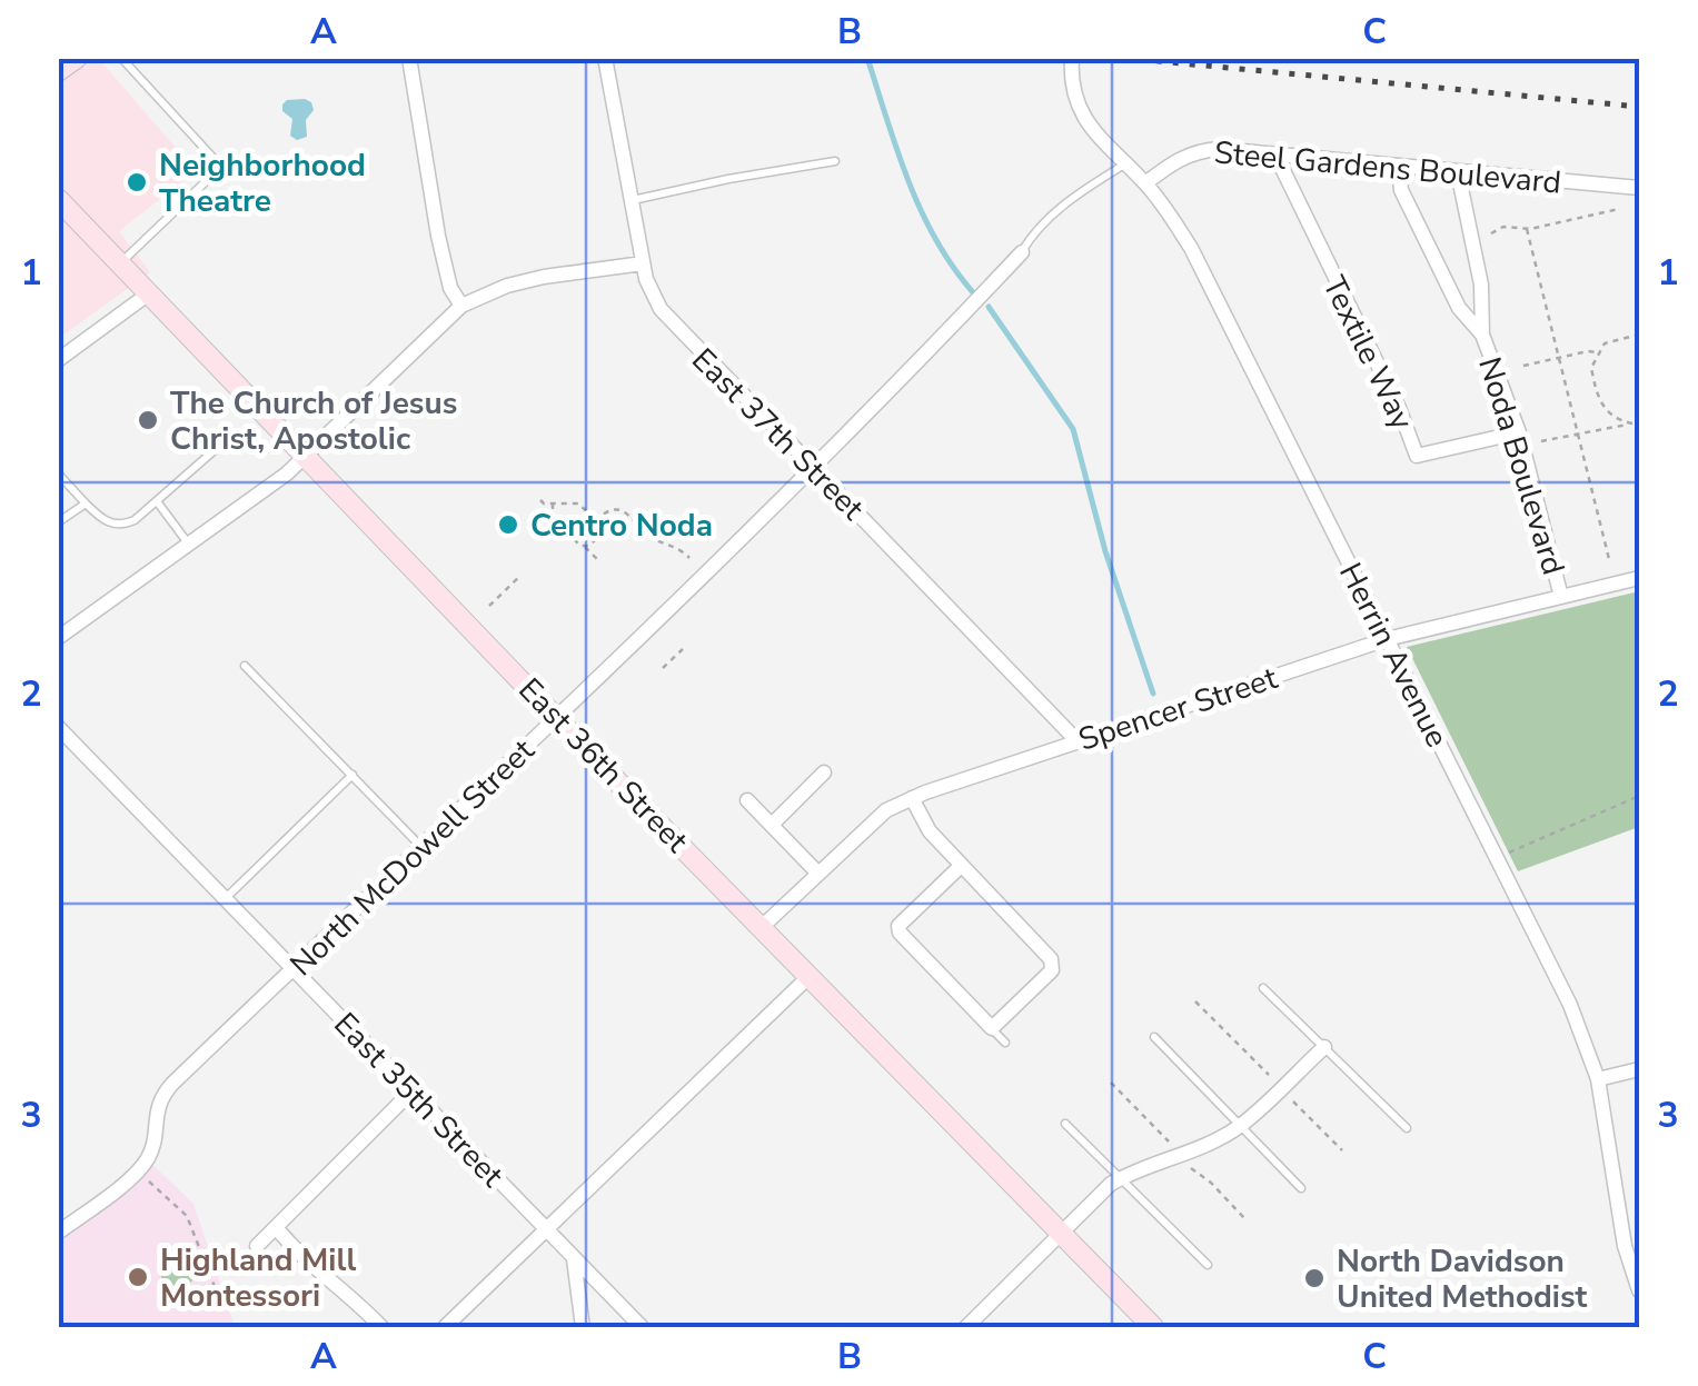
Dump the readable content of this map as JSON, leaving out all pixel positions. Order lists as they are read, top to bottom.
{
  "streets": {
    "street": [
      "Steel Gardens Boulevard",
      "Textile Way",
      "East 37th Street",
      "Noda Boulevard",
      "Herrin Avenue",
      "Spencer Street",
      "East 36th Street",
      "North McDowell Street",
      "East 35th Street"
    ]
  },
  "crossings": [
    ["Steel Gardens Boulevard", "Textile Way"],
    ["Steel Gardens Boulevard", "Noda Boulevard"],
    ["Steel Gardens Boulevard", "Herrin Avenue"],
    ["Textile Way", "Noda Boulevard"],
    ["East 37th Street", "Spencer Street"],
    ["East 37th Street", "North McDowell Street"],
    ["Noda Boulevard", "Spencer Street"],
    ["Herrin Avenue", "Spencer Street"],
    ["Spencer Street", "East 36th Street"],
    ["East 36th Street", "North McDowell Street"],
    ["North McDowell Street", "East 35th Street"]
  ],
  "places": [
    "Neighborhood Theatre",
    "The Church of Jesus Christ, Apostolic",
    "Centro Noda",
    "Highland Mill Montessori",
    "North Davidson United Methodist"
  ],
  "grid": {
    "columns": ["A", "B", "C"],
    "rows": ["1", "2", "3"]
  }
}
